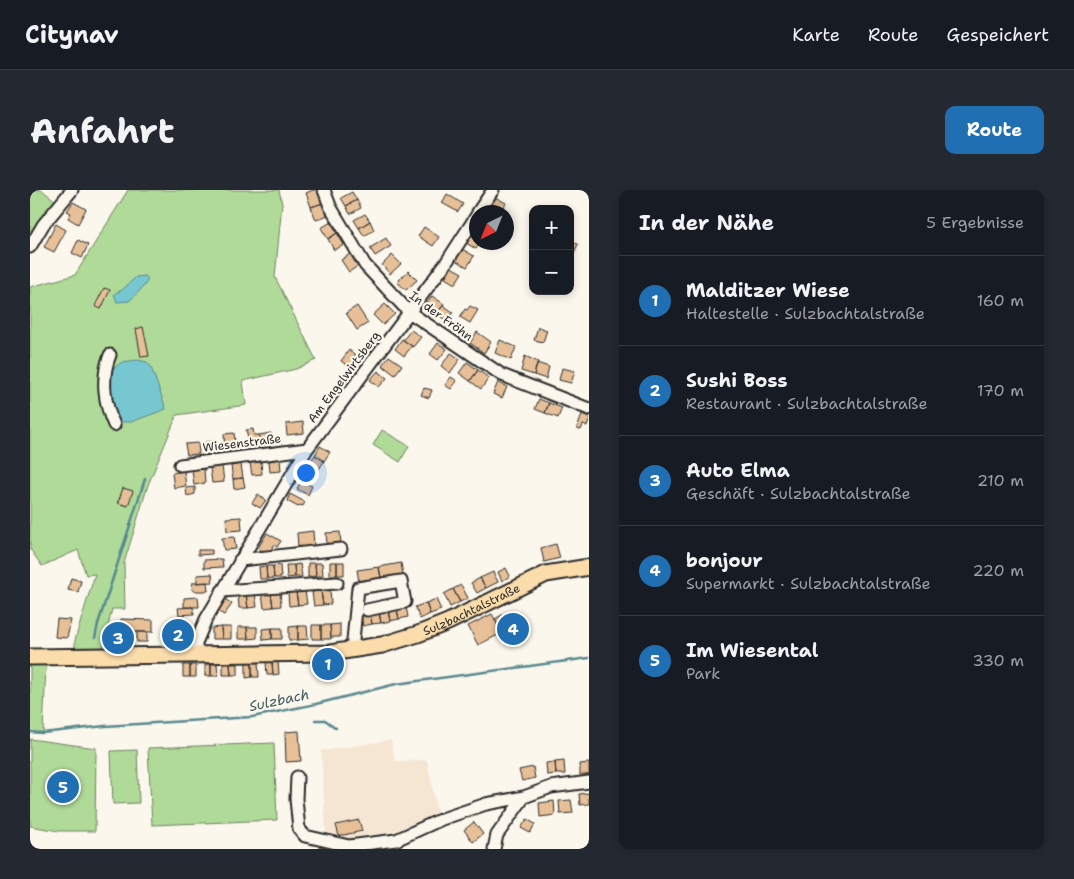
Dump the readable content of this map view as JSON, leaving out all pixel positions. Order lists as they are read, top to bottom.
{
  "streets": {
    "main road": ["Sulzbachtalstraße"],
    "street": ["In der Fröhn", "Am Engelwirtsberg", "Wiesenstraße"]
  },
  "crossings": [
    ["In der Fröhn", "Am Engelwirtsberg"],
    ["Am Engelwirtsberg", "Wiesenstraße"],
    ["Am Engelwirtsberg", "Sulzbachtalstraße"]
  ],
  "water": ["Sulzbach"],
  "north": "bottom left",
  "page": {
    "header": "Citynav",
    "nav": ["Karte", "Route", "Gespeichert"],
    "buttons": "Route",
    "title": "Anfahrt",
    "heading": ["In der Nähe", "5 Ergebnisse"],
    "map_buttons": ["+", "−"],
    "list": [
      {
        "mark": "1",
        "name": "Malditzer Wiese",
        "note": "Haltestelle · Sulzbachtalstraße",
        "value": "160 m"
      },
      {
        "mark": "2",
        "name": "Sushi Boss",
        "note": "Restaurant · Sulzbachtalstraße",
        "value": "170 m"
      },
      {
        "mark": "3",
        "name": "Auto Elma",
        "note": "Geschäft · Sulzbachtalstraße",
        "value": "210 m"
      },
      {
        "mark": "4",
        "name": "bonjour",
        "note": "Supermarkt · Sulzbachtalstraße",
        "value": "220 m"
      },
      {
        "mark": "5",
        "name": "Im Wiesental",
        "note": "Park",
        "value": "330 m"
      }
    ],
    "pins": [
      "4",
      "2",
      "3",
      "1",
      "5"
    ]
  }
}
